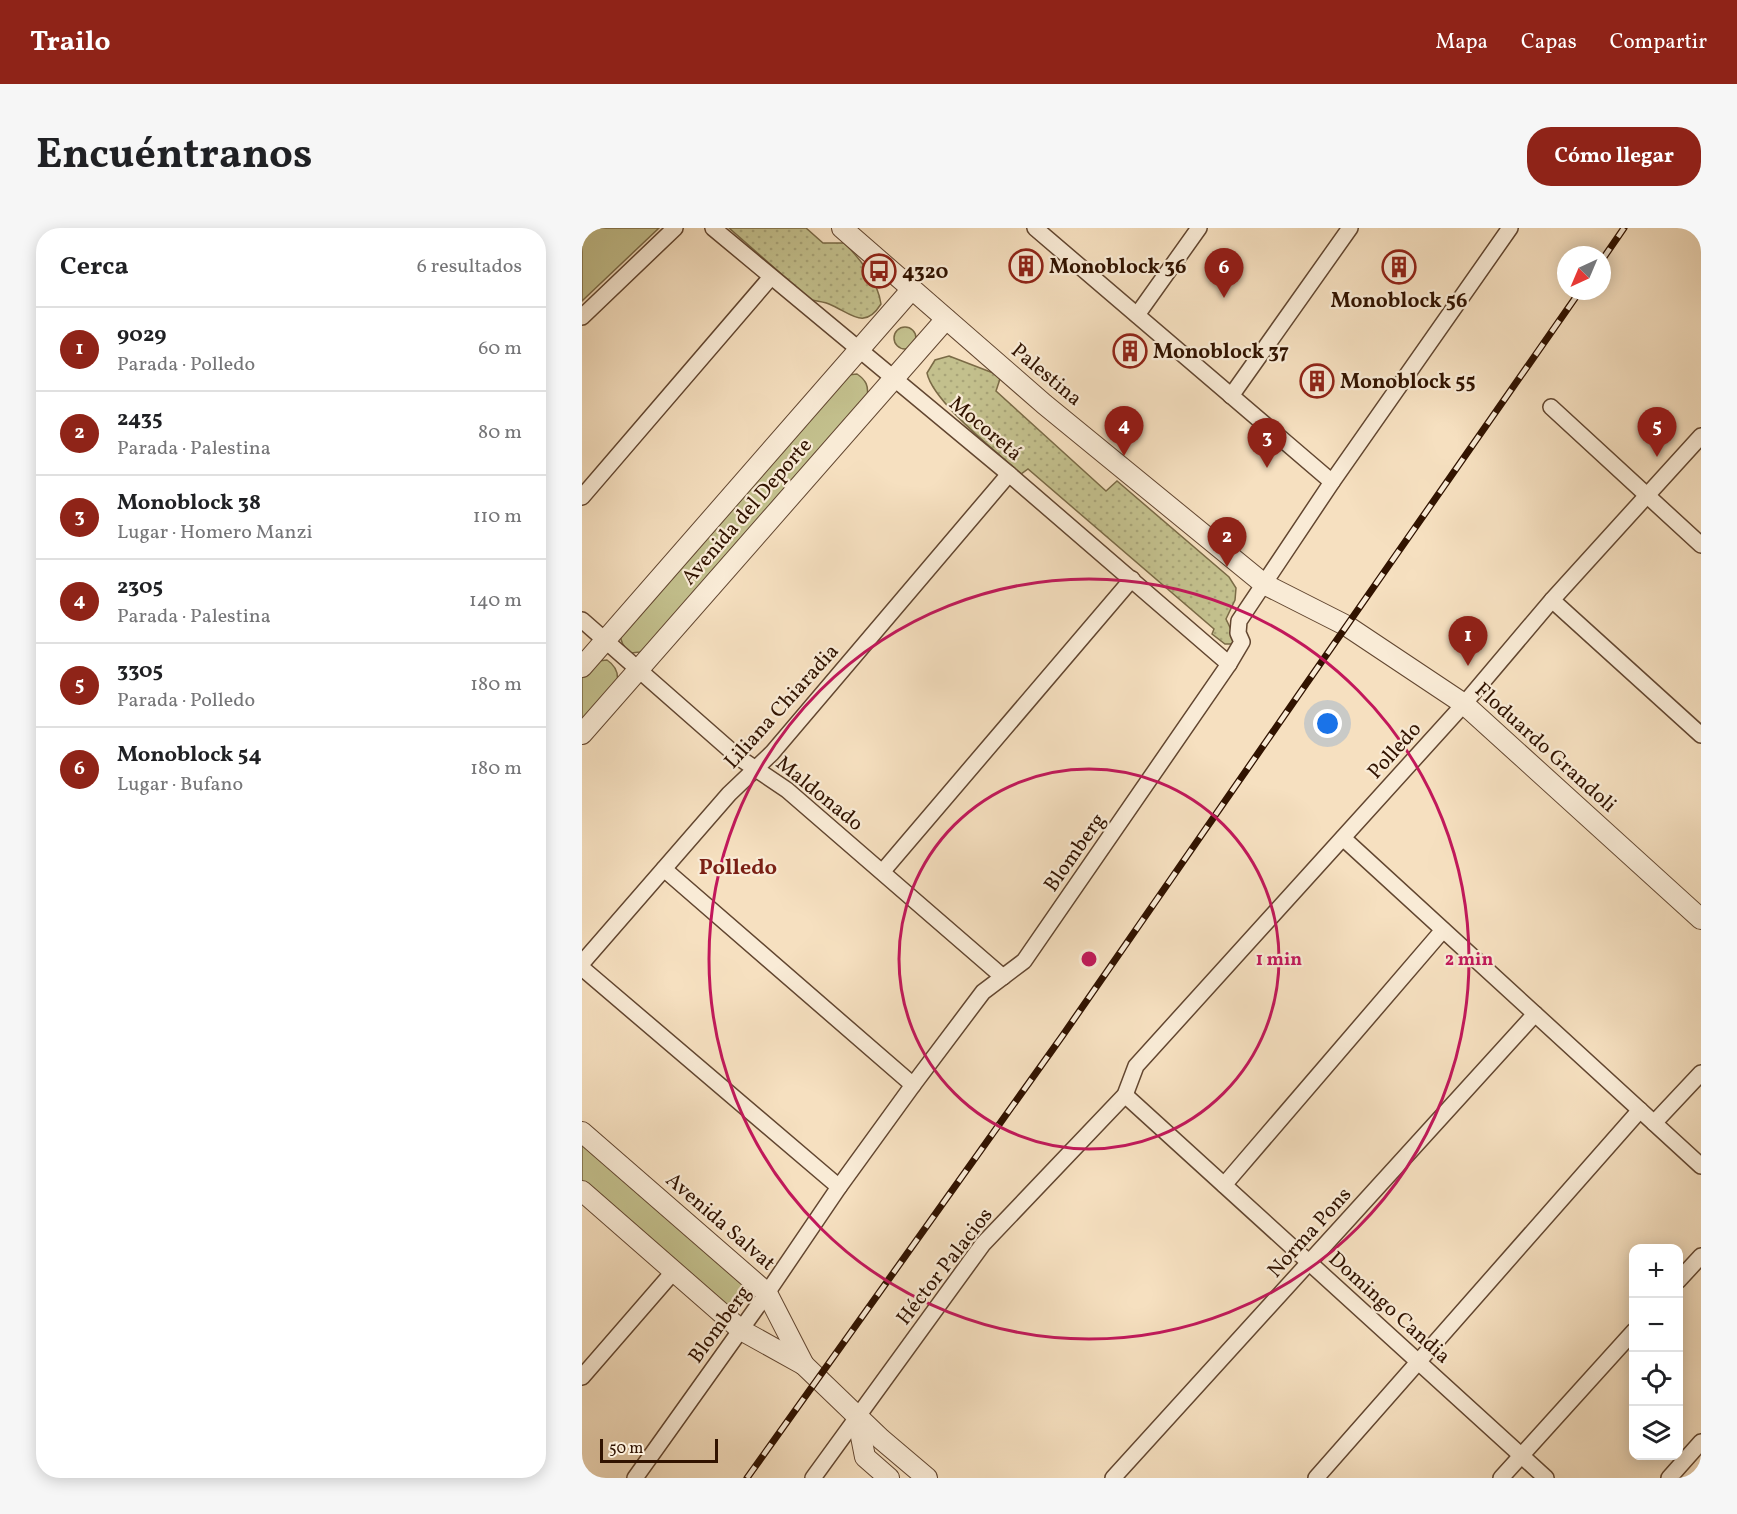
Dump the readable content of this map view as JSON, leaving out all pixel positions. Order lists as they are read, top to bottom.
{
  "streets": {
    "street": [
      "Palestina",
      "Mocoretá",
      "Avenida del Deporte",
      "Liliana Chiaradia",
      "Floduardo Grandoli",
      "Polledo",
      "Maldonado",
      "Blomberg",
      "Avenida Salvat",
      "Norma Pons",
      "Héctor Palacios",
      "Domingo Candia"
    ]
  },
  "crossings": [
    ["Palestina", "Avenida del Deporte"],
    ["Palestina", "Floduardo Grandoli"],
    ["Palestina", "Blomberg"],
    ["Mocoretá", "Avenida del Deporte"],
    ["Mocoretá", "Liliana Chiaradia"],
    ["Mocoretá", "Blomberg"],
    ["Avenida del Deporte", "Maldonado"],
    ["Liliana Chiaradia", "Maldonado"],
    ["Floduardo Grandoli", "Polledo"],
    ["Polledo", "Héctor Palacios"],
    ["Polledo", "Domingo Candia"],
    ["Maldonado", "Blomberg"],
    ["Blomberg", "Avenida Salvat"],
    ["Avenida Salvat", "Héctor Palacios"],
    ["Norma Pons", "Domingo Candia"],
    ["Héctor Palacios", "Domingo Candia"]
  ],
  "districts": ["Polledo"],
  "places": {
    "building": [
      "Monoblock 36",
      "Monoblock 56",
      "Monoblock 37",
      "Monoblock 55"
    ],
    "bus stop": ["4320"]
  },
  "scale_bar": "50 m",
  "north": "bottom left",
  "page": {
    "header": "Trailo",
    "nav": ["Mapa", "Capas", "Compartir"],
    "title": "Encuéntranos",
    "buttons": "Cómo llegar",
    "heading": ["Cerca", "6 resultados"],
    "pins": [
      "6",
      "4",
      "5",
      "3",
      "2",
      "1"
    ],
    "list": [
      {
        "mark": "1",
        "name": "9029",
        "note": "Parada · Polledo",
        "value": "60 m"
      },
      {
        "mark": "2",
        "name": "2435",
        "note": "Parada · Palestina",
        "value": "80 m"
      },
      {
        "mark": "3",
        "name": "Monoblock 38",
        "note": "Lugar · Homero Manzi",
        "value": "110 m"
      },
      {
        "mark": "4",
        "name": "2305",
        "note": "Parada · Palestina",
        "value": "140 m"
      },
      {
        "mark": "5",
        "name": "3305",
        "note": "Parada · Polledo",
        "value": "180 m"
      },
      {
        "mark": "6",
        "name": "Monoblock 54",
        "note": "Lugar · Bufano",
        "value": "180 m"
      }
    ],
    "map_buttons": ["+", "−"],
    "scale": "50 m"
  },
  "rings": ["1 min", "2 min"]
}
